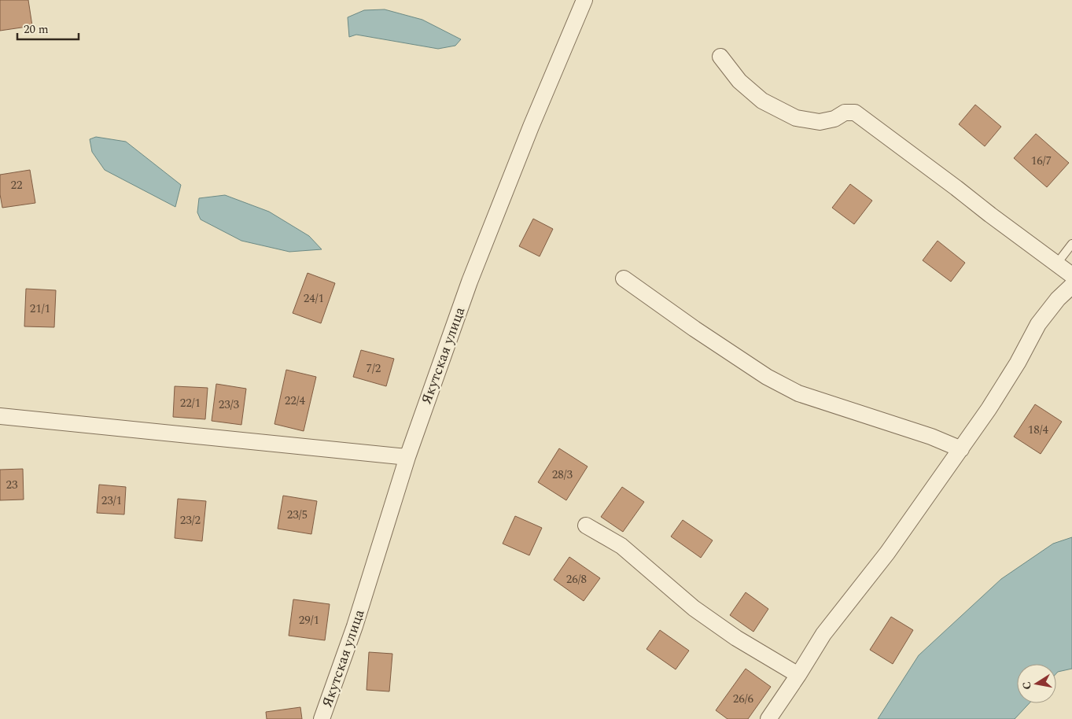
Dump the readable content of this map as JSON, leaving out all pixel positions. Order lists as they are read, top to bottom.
{
  "streets": {
    "street": ["Якутская улица"]
  },
  "house_numbers": [
    "16/7",
    "22",
    "24/1",
    "21/1",
    "7/2",
    "22/4",
    "22/1",
    "23/3",
    "18/4",
    "28/3",
    "23",
    "23/1",
    "23/5",
    "23/2",
    "26/8",
    "29/1",
    "26/6"
  ],
  "scale_bar": "20 m",
  "north": "left"
}
